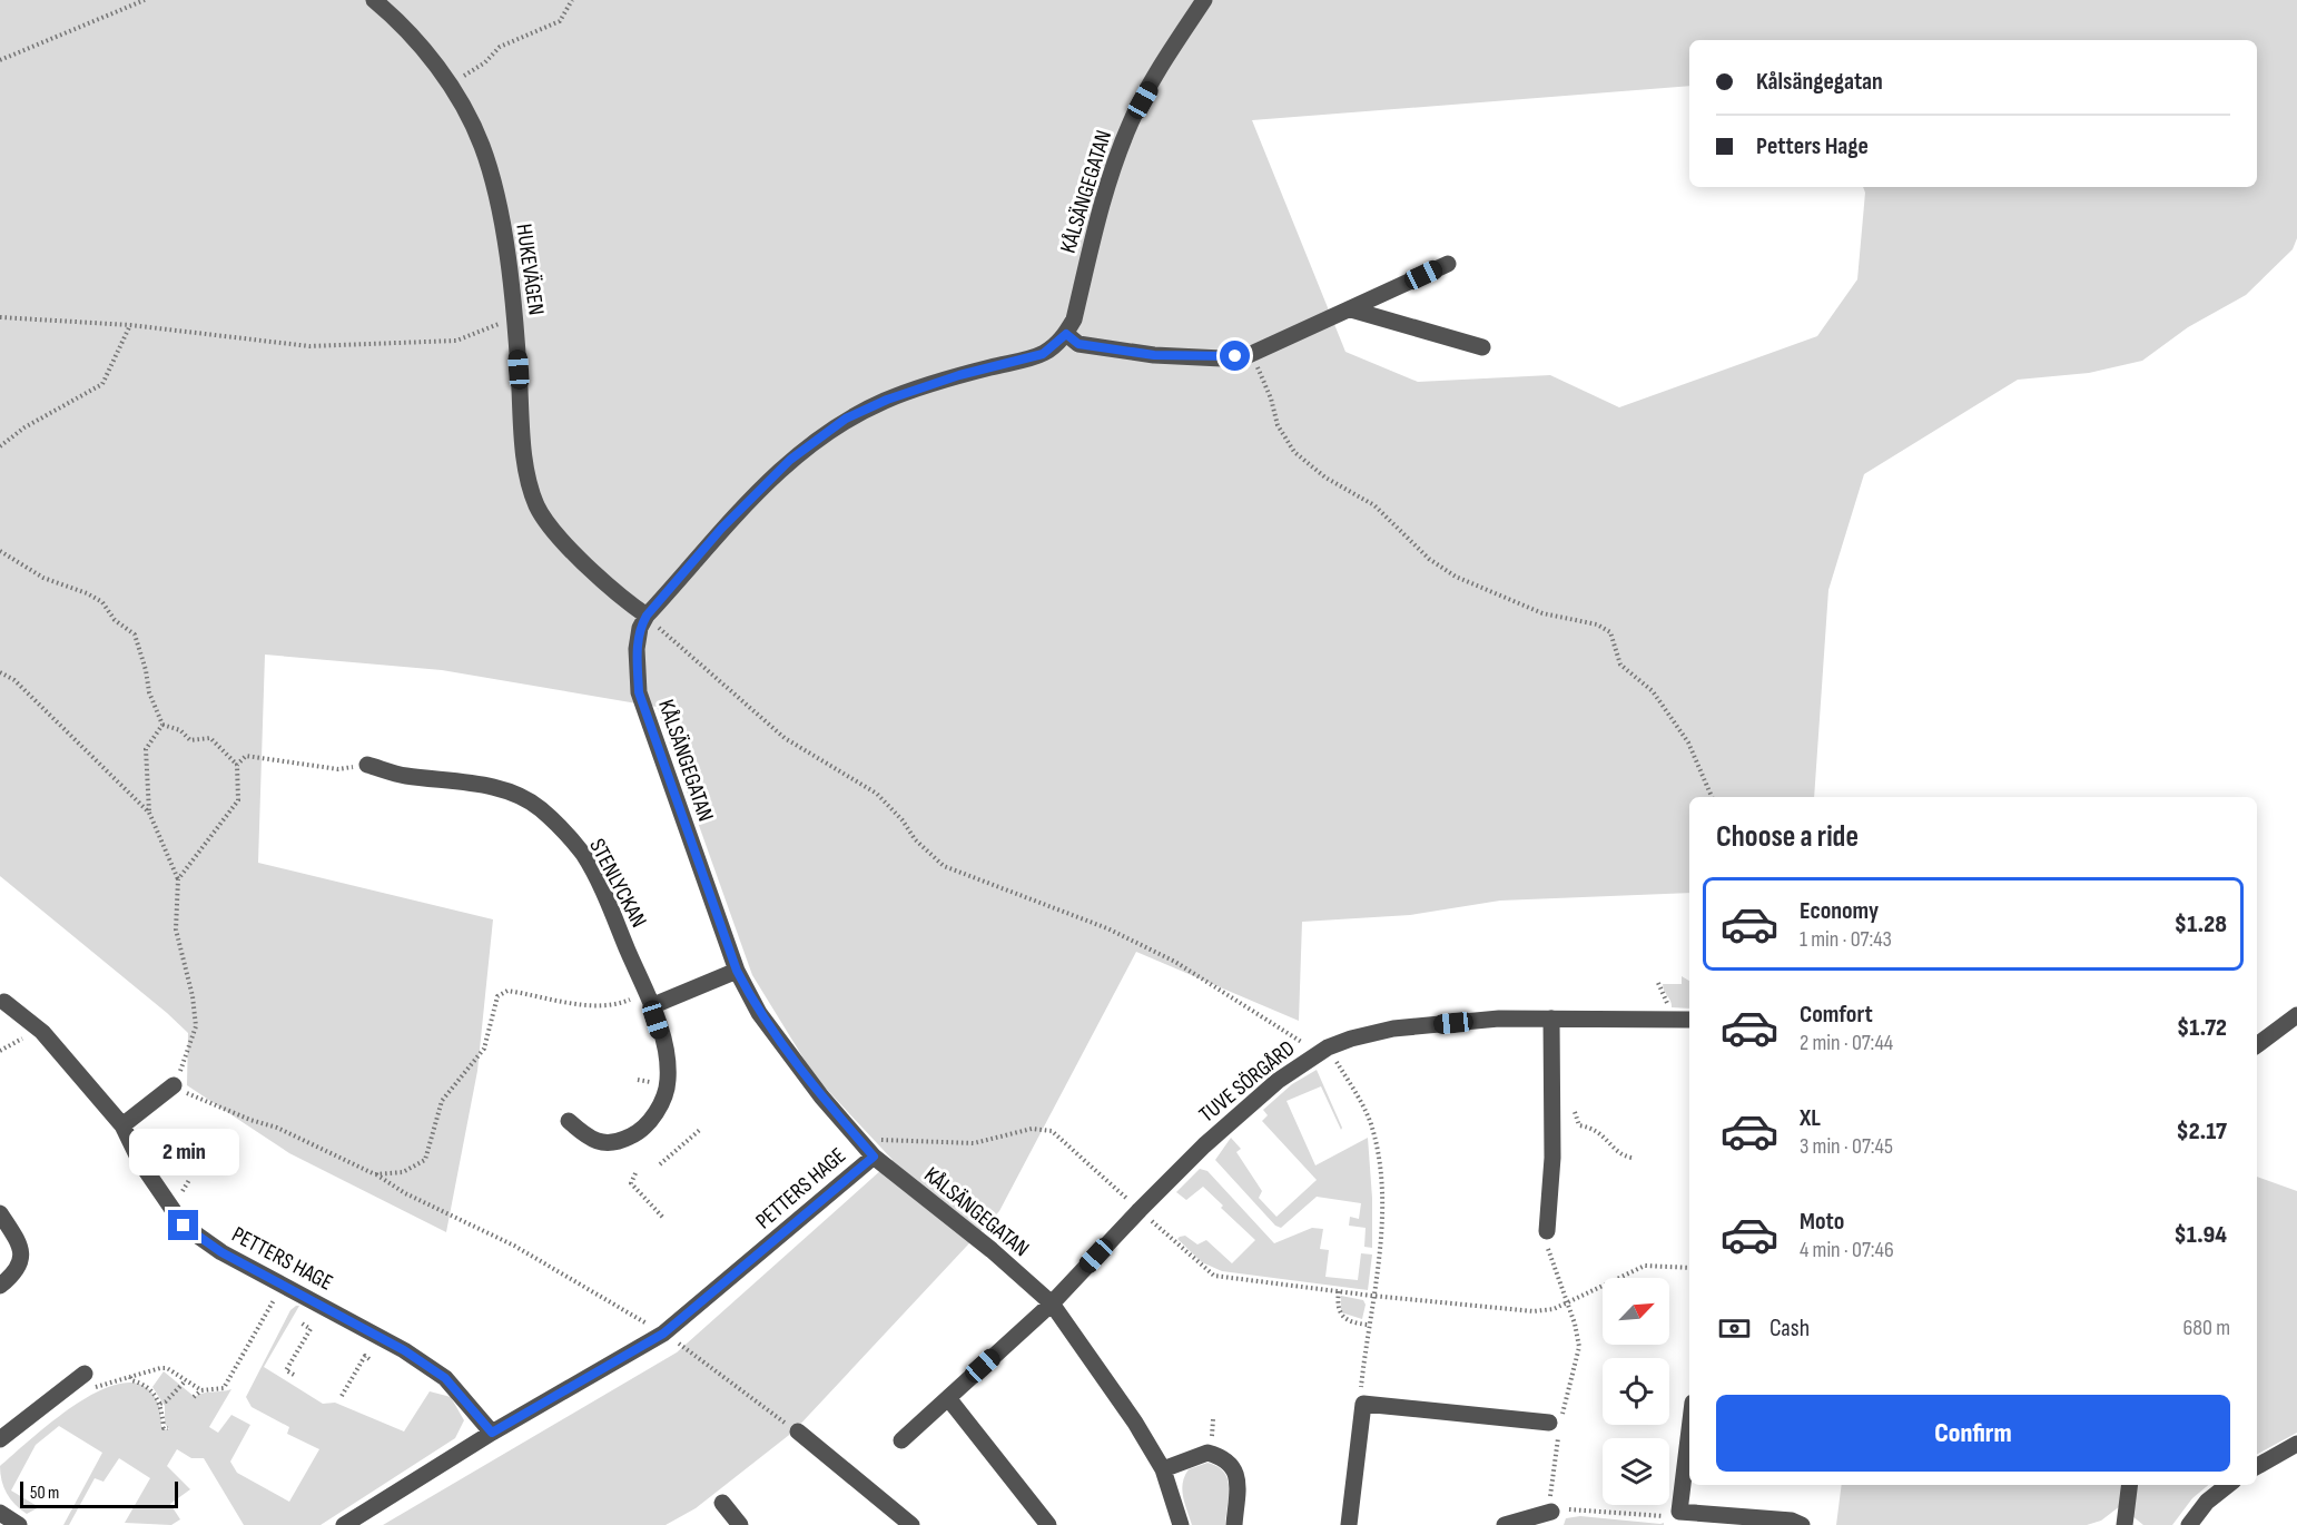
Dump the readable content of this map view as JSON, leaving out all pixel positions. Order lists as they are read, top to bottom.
{
  "streets": {
    "street": [
      "KÅLSÄNGEGATAN",
      "HUKEVÄGEN",
      "STENLYCKAN",
      "TUVE SÖRGÅRD",
      "PETTERS HAGE"
    ]
  },
  "crossings": [
    ["KÅLSÄNGEGATAN", "HUKEVÄGEN"],
    ["KÅLSÄNGEGATAN", "TUVE SÖRGÅRD"],
    ["KÅLSÄNGEGATAN", "PETTERS HAGE"]
  ],
  "scale_bar": "50 m",
  "north": "top right",
  "page": {
    "banner": ["Kålsängegatan", "Petters Hage"],
    "heading": "Choose a ride",
    "list": [
      {
        "name": "Economy",
        "note": "1 min · 07:43",
        "value": "$1.28"
      },
      {
        "name": "Comfort",
        "note": "2 min · 07:44",
        "value": "$1.72"
      },
      {
        "name": "XL",
        "note": "3 min · 07:45",
        "value": "$2.17"
      },
      {
        "name": "Moto",
        "note": "4 min · 07:46",
        "value": "$1.94"
      }
    ],
    "bubble": "2 min",
    "pay": ["Cash", "680 m"],
    "buttons": "Confirm",
    "scale": "50 m"
  }
}
